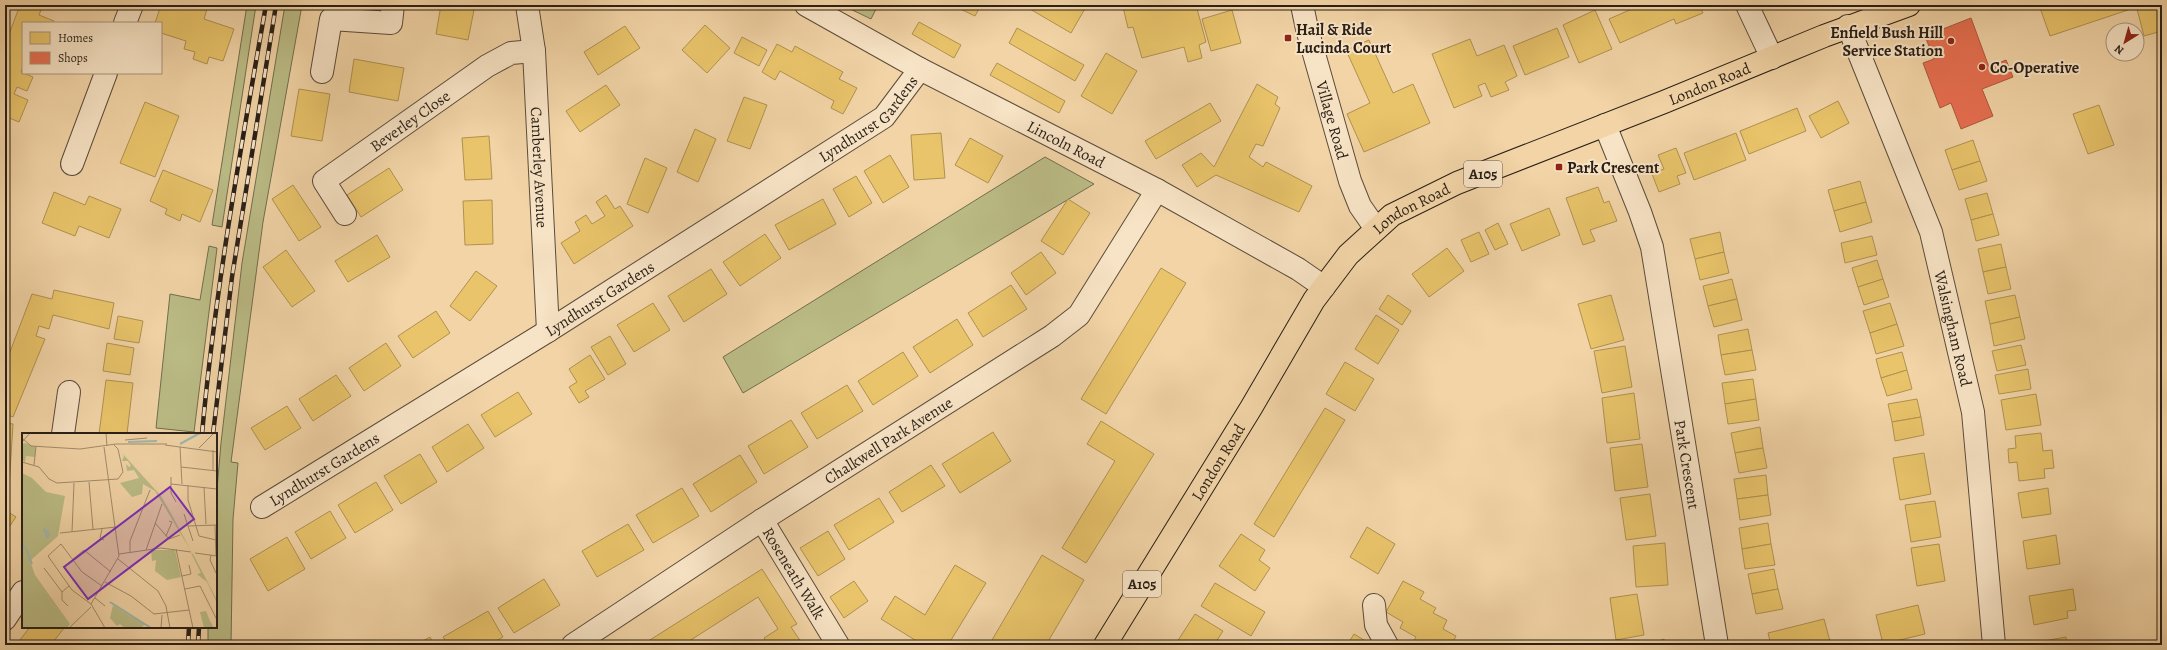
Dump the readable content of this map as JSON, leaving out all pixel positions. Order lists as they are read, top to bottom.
{
  "streets": {
    "main road": ["London Road", "A105"],
    "street": [
      "Lyndhurst Gardens",
      "Village Road",
      "Beverley Close",
      "Lincoln Road",
      "Camberley Avenue",
      "Walsingham Road",
      "Chalkwell Park Avenue",
      "Park Crescent",
      "Roseneath Walk"
    ]
  },
  "crossings": [
    ["London Road", "Village Road"],
    ["London Road", "Lincoln Road"],
    ["London Road", "Walsingham Road"],
    ["London Road", "Park Crescent"],
    ["Lyndhurst Gardens", "Lincoln Road"],
    ["Lyndhurst Gardens", "Camberley Avenue"],
    ["Beverley Close", "Camberley Avenue"],
    ["Lincoln Road", "Chalkwell Park Avenue"],
    ["Chalkwell Park Avenue", "Roseneath Walk"]
  ],
  "places": {
    "transit": ["Hail & Ride Lucinda Court", "Park Crescent"],
    "other": ["Enfield Bush Hill Service Station", "Co-Operative"]
  },
  "legend": ["Homes", "Shops"],
  "north": "bottom left"
}
